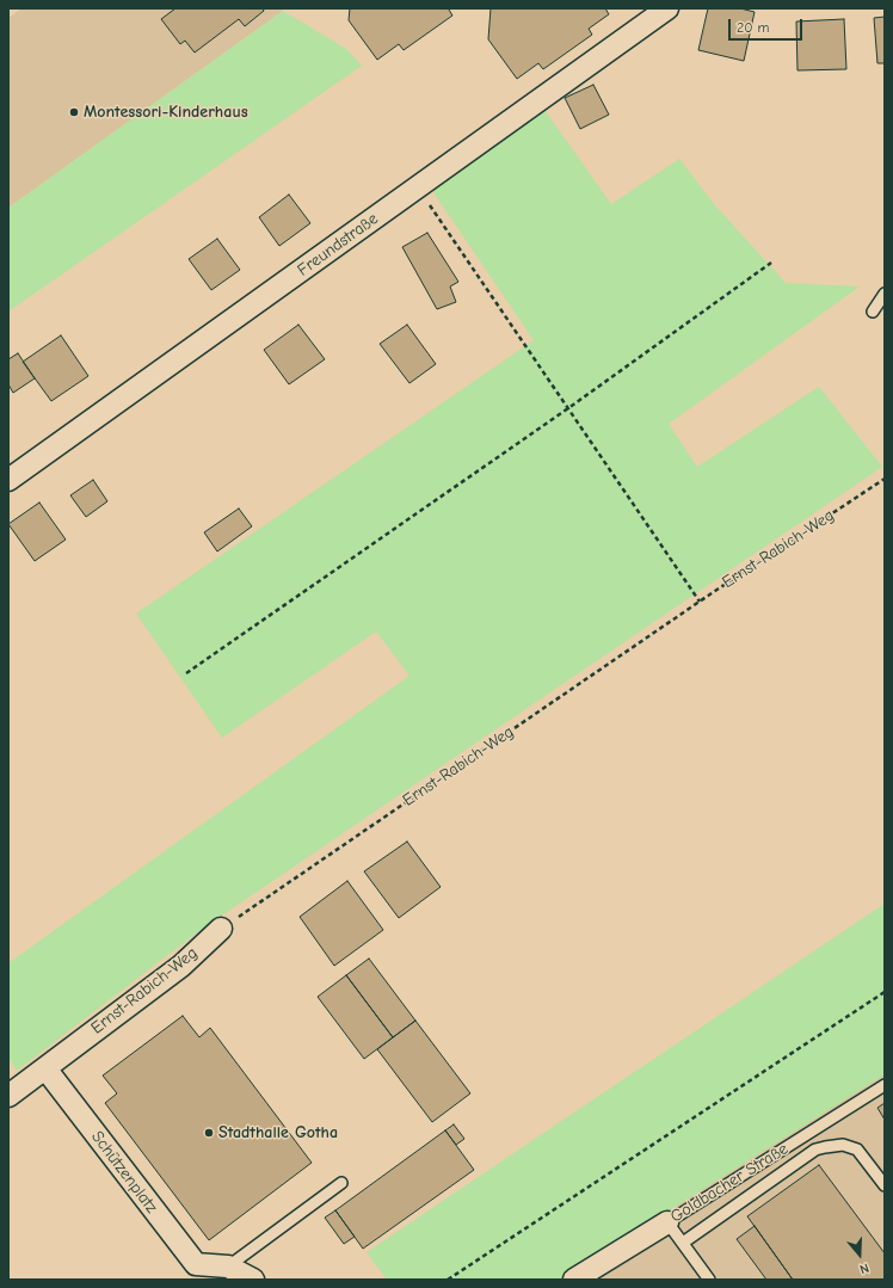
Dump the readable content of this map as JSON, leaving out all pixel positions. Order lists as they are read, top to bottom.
{
  "streets": {
    "street": [
      "Freundstraße",
      "Ernst-Rabich-Weg",
      "Schützenplatz",
      "Goldbacher Straße"
    ]
  },
  "crossings": [
    ["Ernst-Rabich-Weg", "Schützenplatz"]
  ],
  "places": ["Montessori-Kinderhaus", "Stadthalle Gotha"],
  "scale_bar": "20 m",
  "north": "bottom"
}
